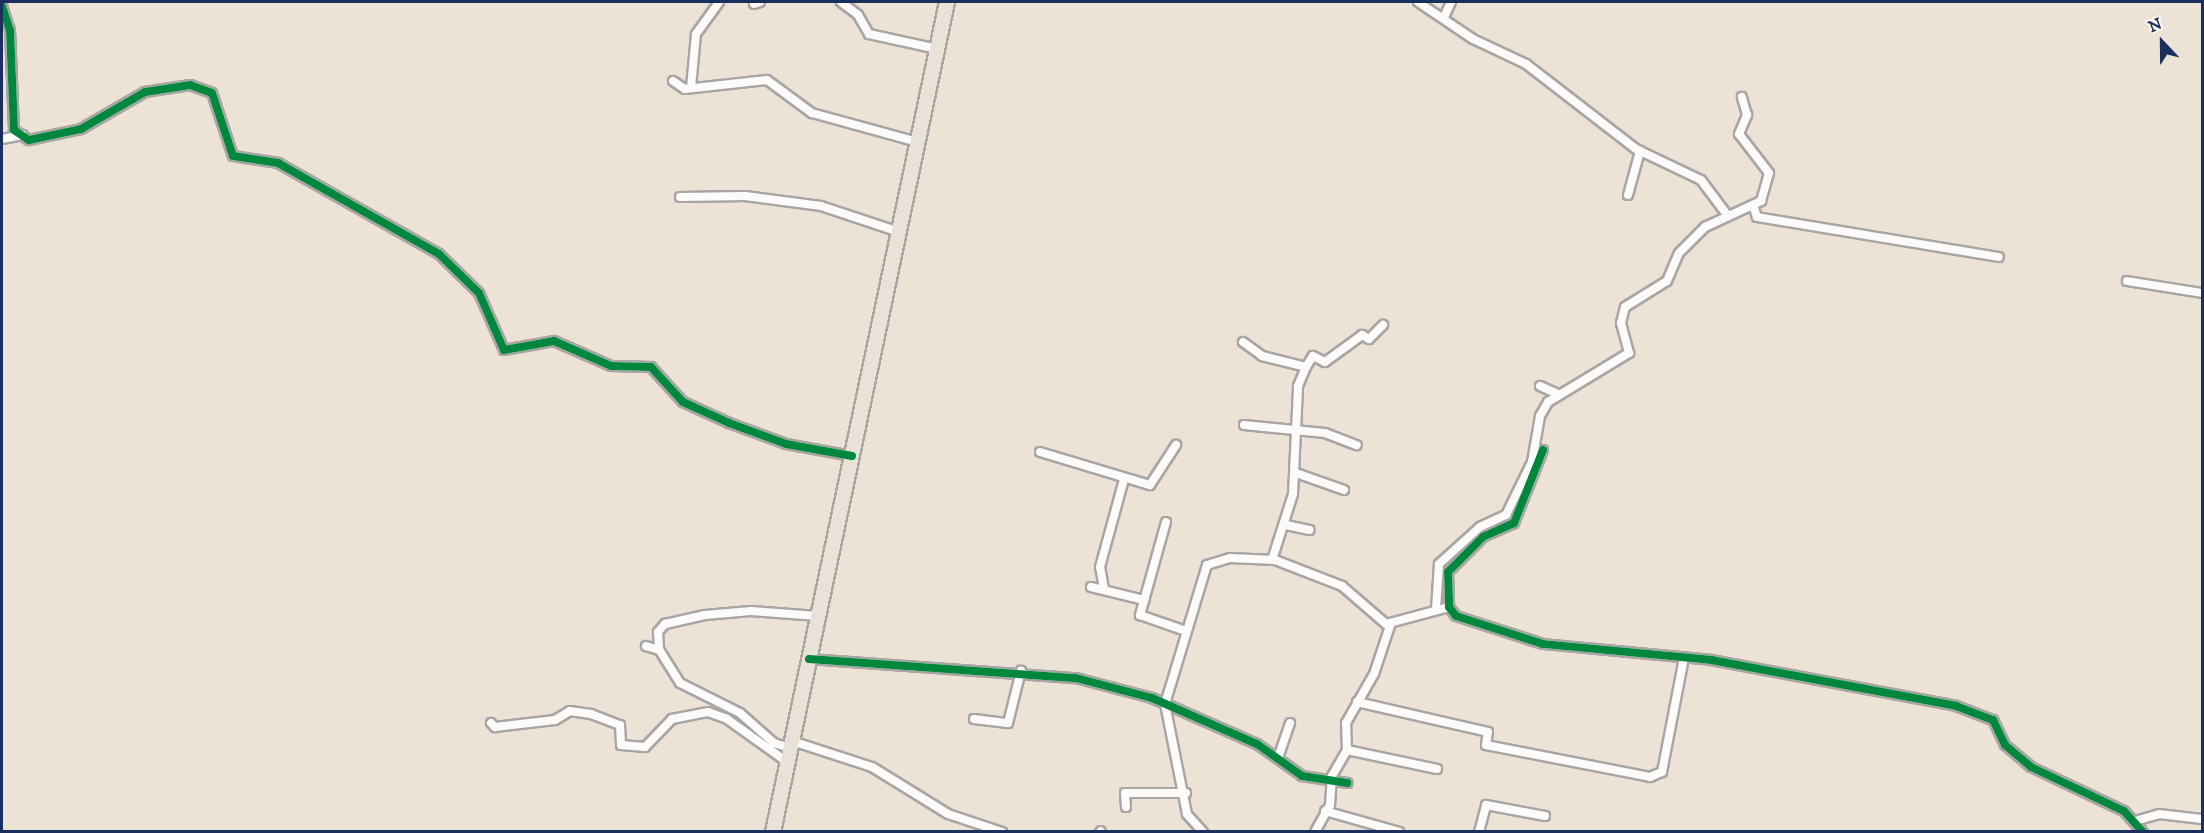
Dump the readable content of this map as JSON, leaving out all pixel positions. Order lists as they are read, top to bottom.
{
  "north": "top"
}
